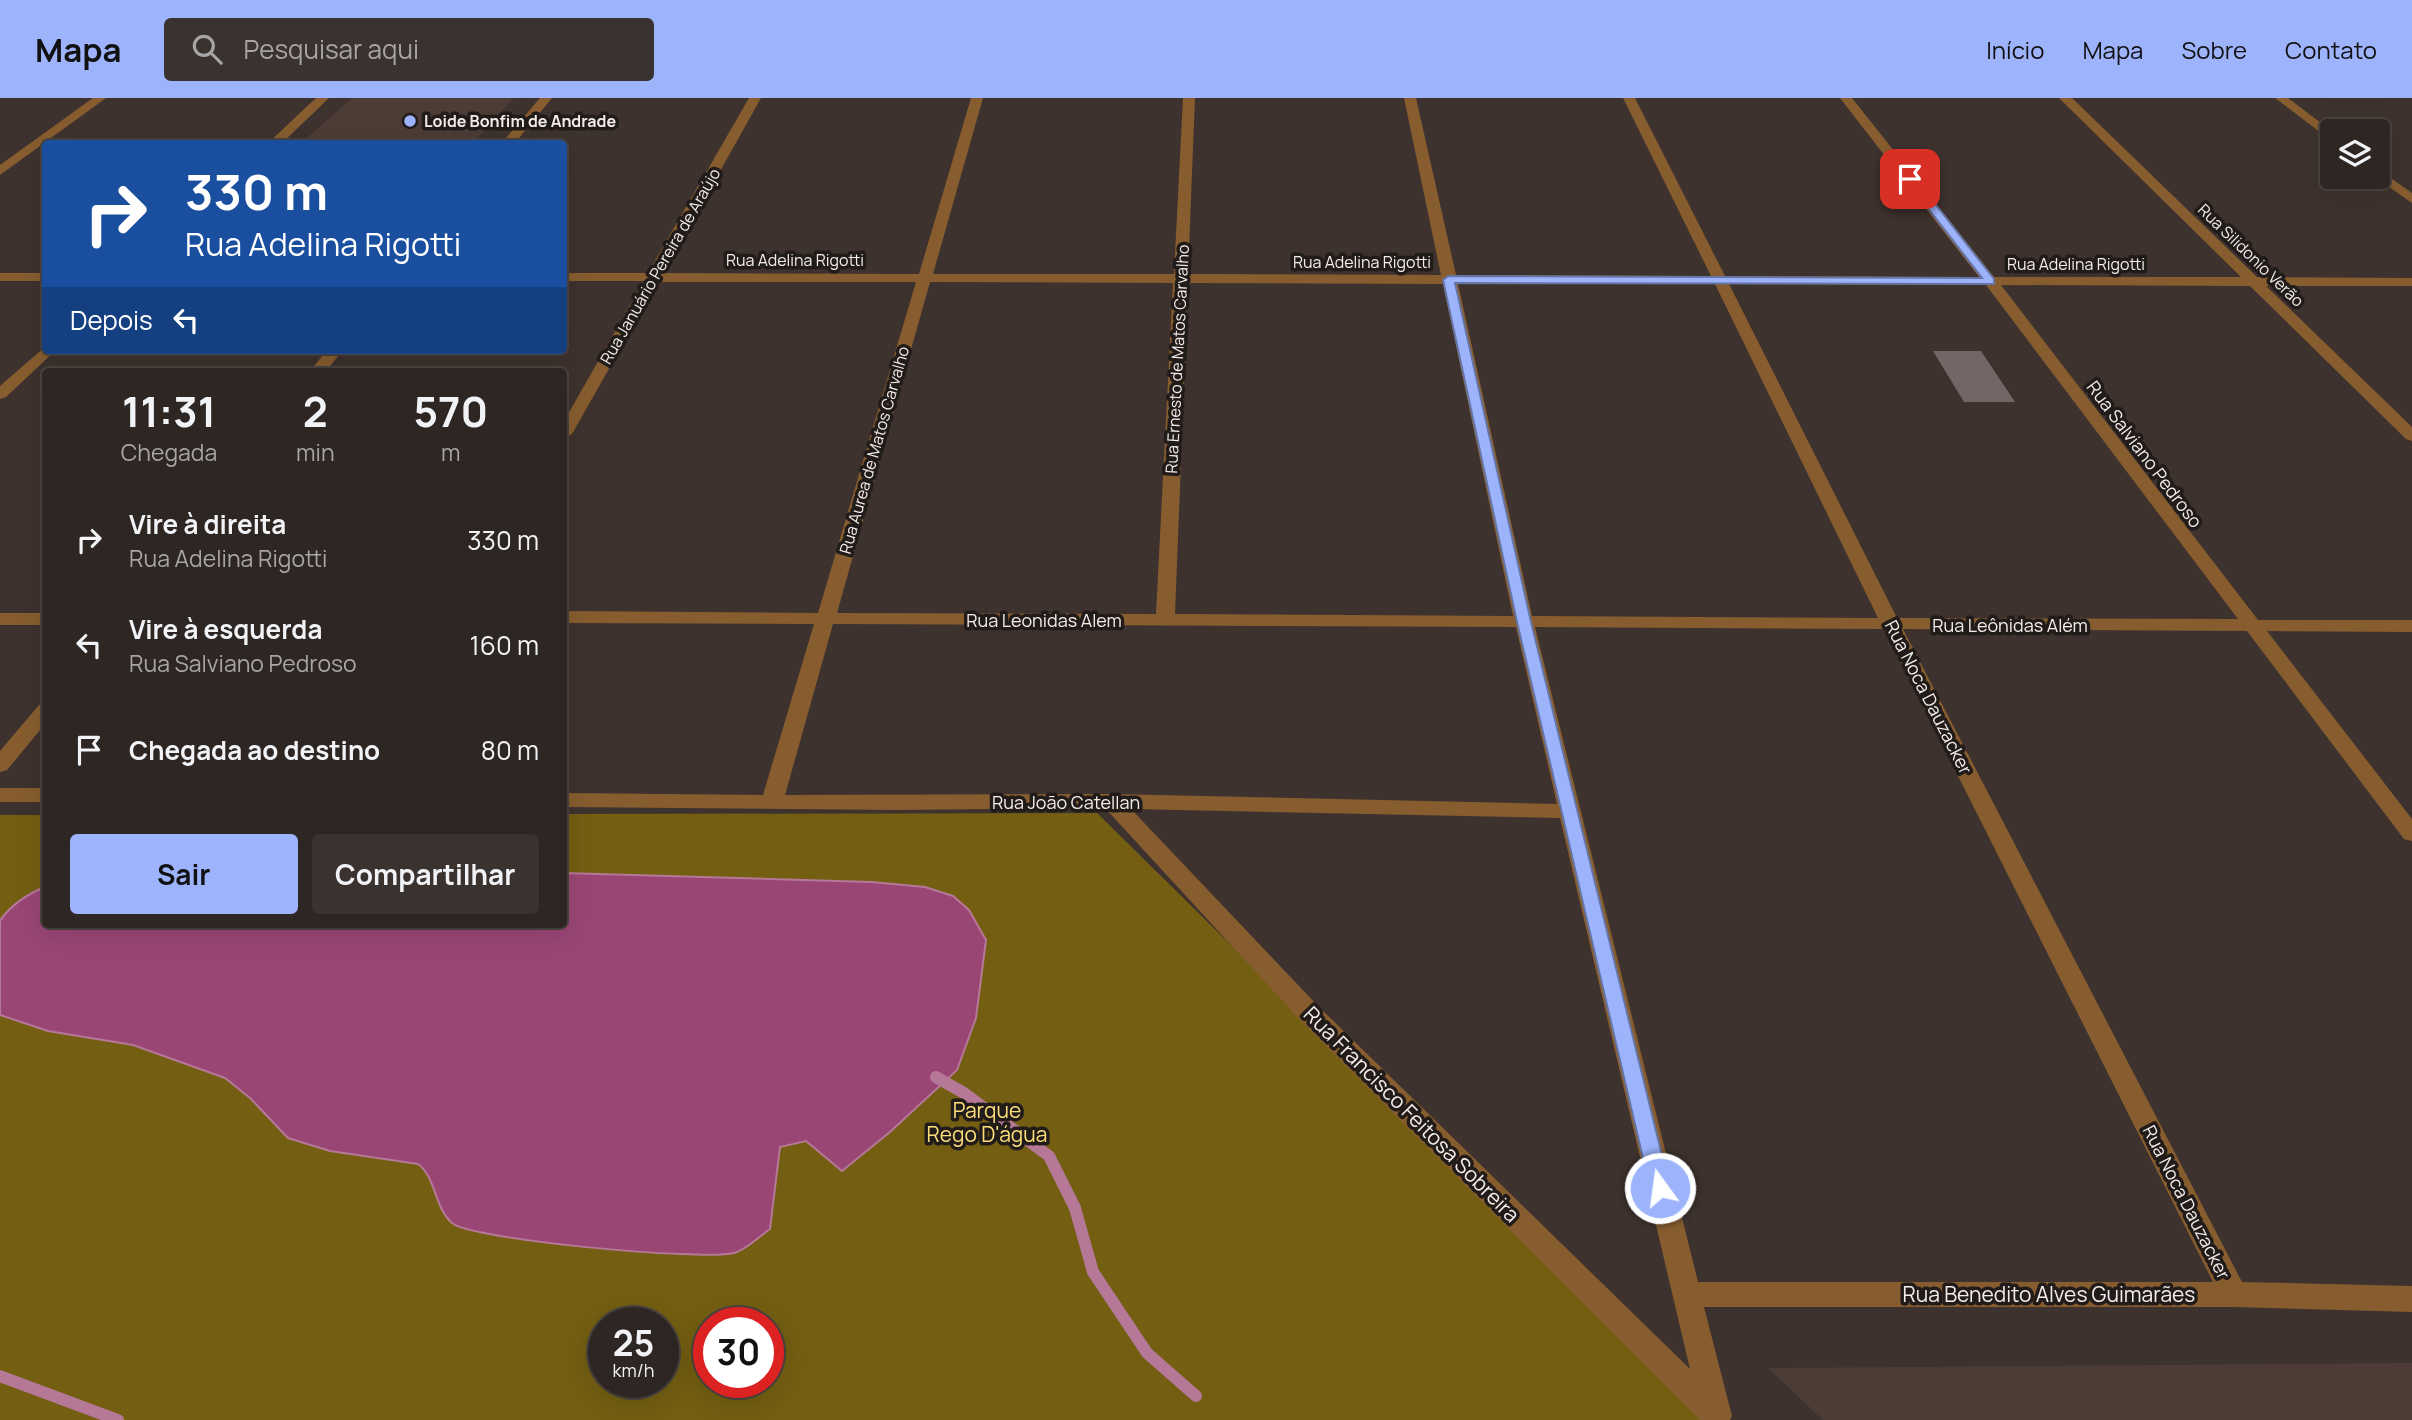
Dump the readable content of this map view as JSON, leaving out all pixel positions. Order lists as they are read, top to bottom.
{
  "streets": {
    "street": [
      "Rua Silidonio Verão",
      "Rua Adelina Rigotti",
      "Rua Januário Pereira de Araújo",
      "Rua Ernesto de Matos Carvalho",
      "Rua Aurea de Matos Carvalho",
      "Rua Salviano Pedroso",
      "Rua Leonidas Alem",
      "Rua Leônidas Além",
      "Rua Noca Dauzacker",
      "Rua João Catellan",
      "Rua Francisco Feitosa Sobreira",
      "Rua Benedito Alves Guimarães"
    ]
  },
  "crossings": [
    ["Rua Silidonio Verão", "Rua Adelina Rigotti"],
    ["Rua Adelina Rigotti", "Rua Januário Pereira de Araújo"],
    ["Rua Adelina Rigotti", "Rua Ernesto de Matos Carvalho"],
    ["Rua Adelina Rigotti", "Rua Aurea de Matos Carvalho"],
    ["Rua Adelina Rigotti", "Rua Salviano Pedroso"],
    ["Rua Adelina Rigotti", "Rua Noca Dauzacker"],
    ["Rua Ernesto de Matos Carvalho", "Rua Leonidas Alem"],
    ["Rua Aurea de Matos Carvalho", "Rua Leonidas Alem"],
    ["Rua Aurea de Matos Carvalho", "Rua João Catellan"],
    ["Rua Salviano Pedroso", "Rua Leônidas Além"],
    ["Rua Leonidas Alem", "Rua Leônidas Além"],
    ["Rua Leônidas Além", "Rua Noca Dauzacker"],
    ["Rua Noca Dauzacker", "Rua Benedito Alves Guimarães"],
    ["Rua João Catellan", "Rua Francisco Feitosa Sobreira"]
  ],
  "parks": ["Parque Rego D'água"],
  "places": ["Loide Bonfim de Andrade"],
  "page": {
    "header": "Mapa",
    "search": "Pesquisar aqui",
    "nav": [
      "Início",
      "Mapa",
      "Sobre",
      "Contato"
    ],
    "turn": ["330 m", "Rua Adelina Rigotti"],
    "then": "Depois",
    "eta": [
      "11:31",
      "Chegada",
      "2",
      "min",
      "570",
      "m"
    ],
    "list": [
      {
        "name": "Vire à direita",
        "note": "Rua Adelina Rigotti",
        "value": "330 m"
      },
      {
        "name": "Vire à esquerda",
        "note": "Rua Salviano Pedroso",
        "value": "160 m"
      },
      {
        "name": "Chegada ao destino",
        "value": "80 m"
      }
    ],
    "buttons": ["Sair", "Compartilhar"],
    "speed": "25 km/h",
    "limit": "30"
  }
}
